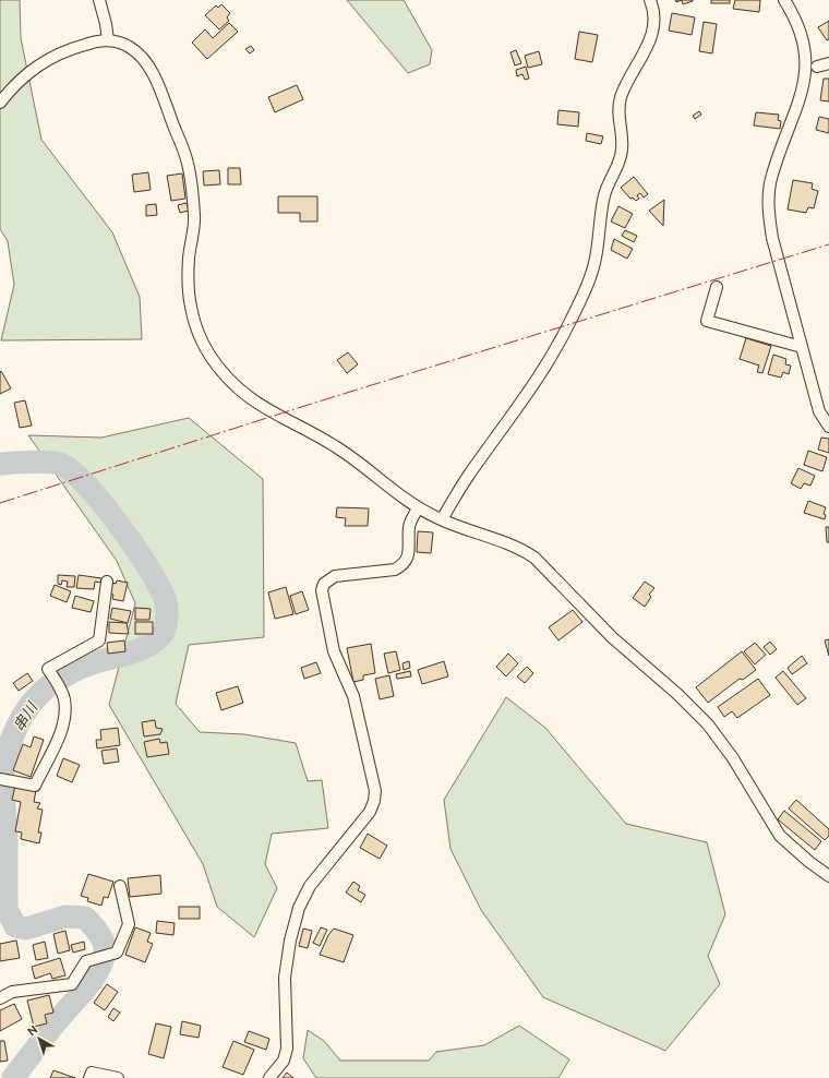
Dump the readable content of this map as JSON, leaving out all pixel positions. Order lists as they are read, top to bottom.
{
  "water": ["串川"],
  "north": "top left"
}
